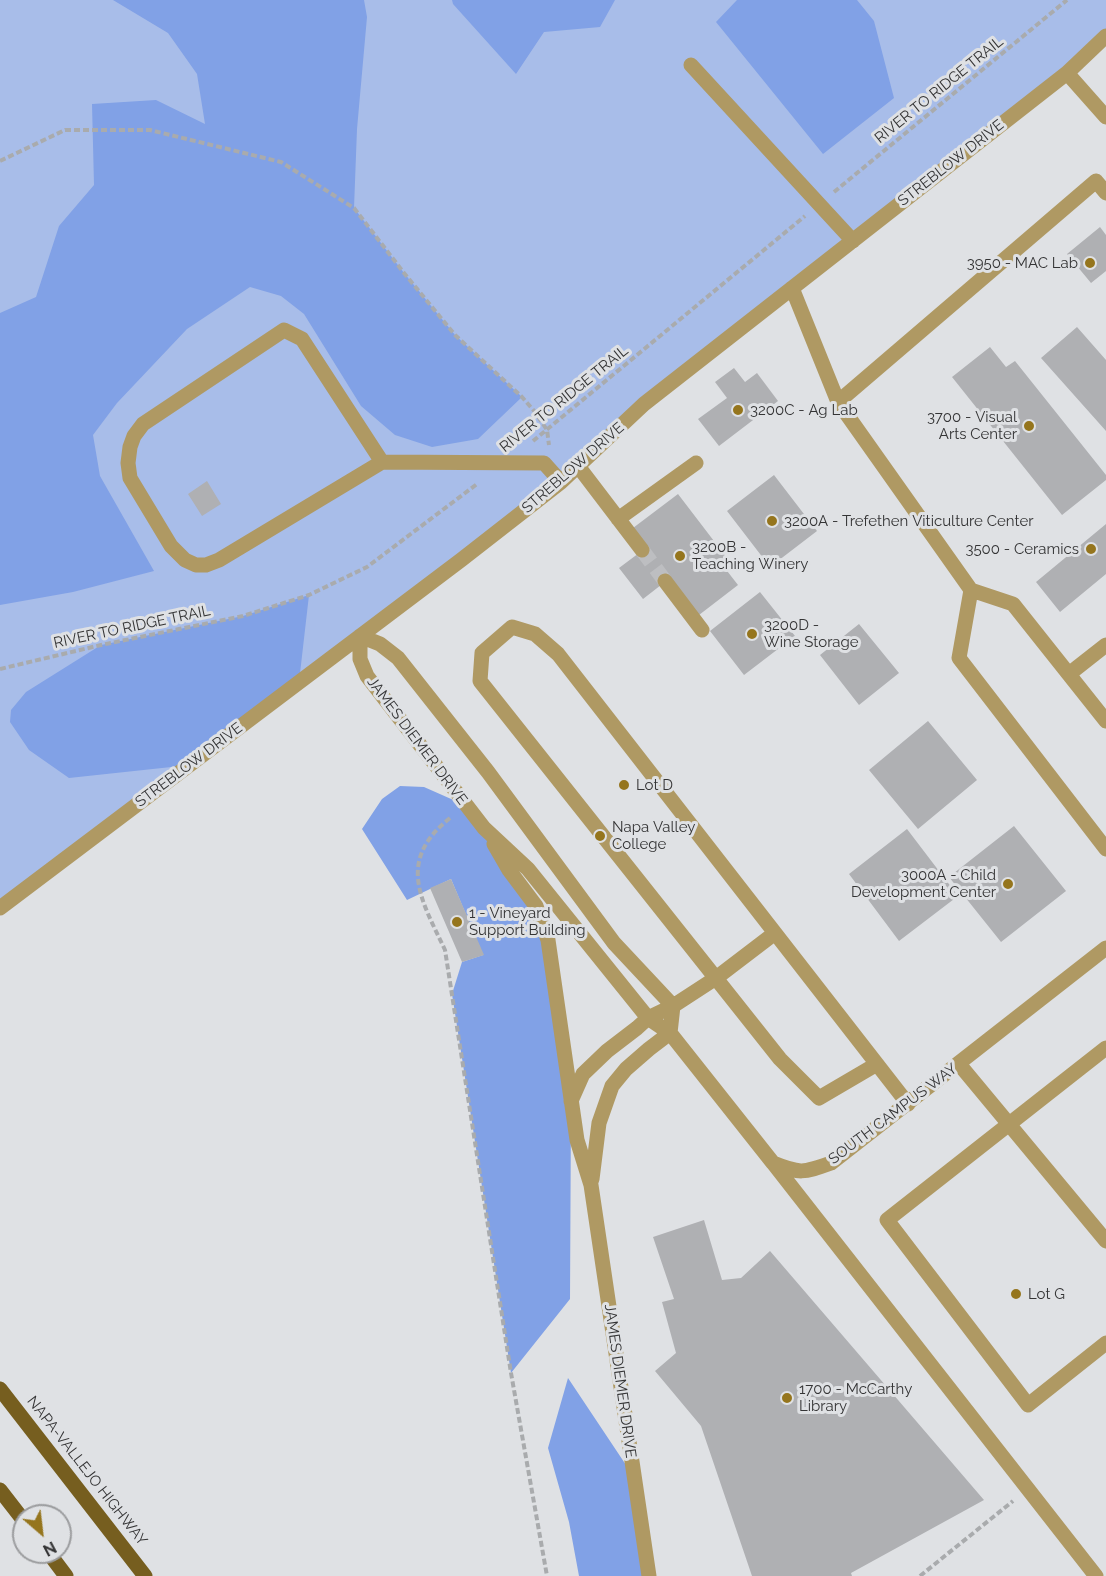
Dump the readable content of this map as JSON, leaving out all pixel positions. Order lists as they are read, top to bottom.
{
  "streets": {
    "main road": ["NAPA-VALLEJO HIGHWAY"],
    "street": ["STREBLOW DRIVE", "JAMES DIEMER DRIVE", "SOUTH CAMPUS WAY"],
    "path": ["RIVER TO RIDGE TRAIL"]
  },
  "crossings": [
    ["STREBLOW DRIVE", "JAMES DIEMER DRIVE"]
  ],
  "places": [
    "3950 - MAC Lab",
    "3200C - Ag Lab",
    "3700 - Visual Arts Center",
    "3200A - Trefethen Viticulture Center",
    "3500 - Ceramics",
    "3200B - Teaching Winery",
    "3200D - Wine Storage",
    "Lot D",
    "Napa Valley College",
    "3000A - Child Development Center",
    "1 - Vineyard Support Building",
    "Lot G",
    "1700 - McCarthy Library"
  ],
  "north": "bottom right"
}
